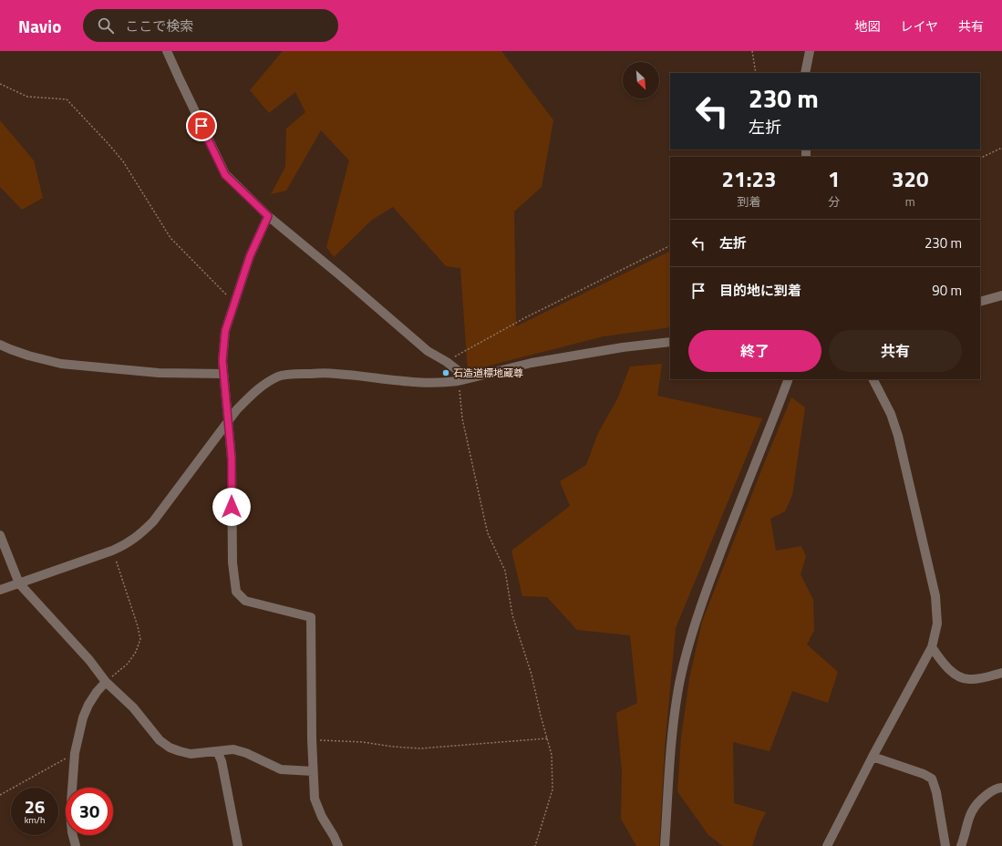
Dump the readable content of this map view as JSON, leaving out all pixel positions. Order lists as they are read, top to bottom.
{
  "places": ["石造道標地蔵尊"],
  "north": "bottom right",
  "page": {
    "header": "Navio",
    "search": "ここで検索",
    "nav": ["地図", "レイヤ", "共有"],
    "turn": ["230 m", "左折"],
    "eta": [
      "21:23",
      "到着",
      "1",
      "分",
      "320",
      "m"
    ],
    "list": [
      {
        "name": "左折",
        "value": "230 m"
      },
      {
        "name": "目的地に到着",
        "value": "90 m"
      }
    ],
    "buttons": ["終了", "共有"],
    "speed": "26 km/h",
    "limit": "30"
  }
}
